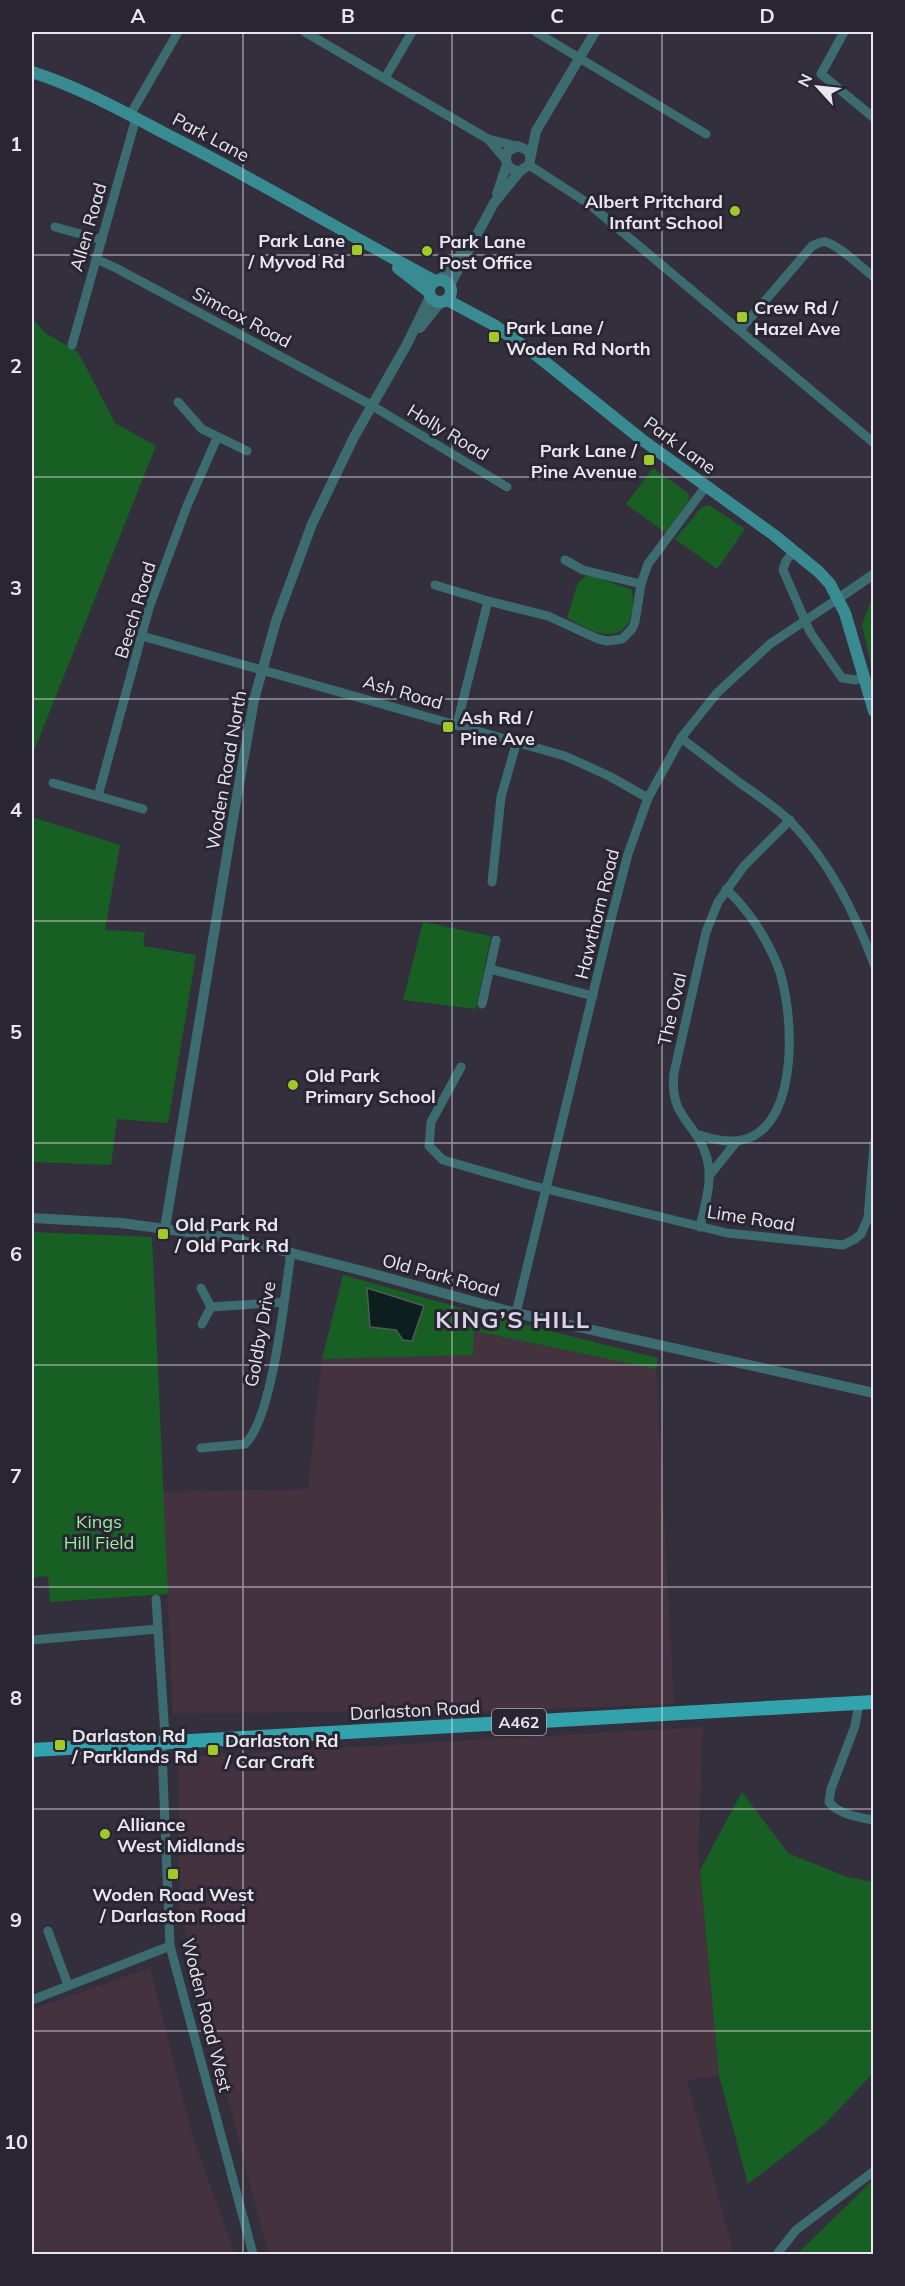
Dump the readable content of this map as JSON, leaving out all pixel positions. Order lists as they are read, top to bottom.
{
  "streets": {
    "main road": ["Park Lane", "Darlaston Road", "A462"],
    "street": [
      "Allen Road",
      "Simcox Road",
      "Holly Road",
      "Beech Road",
      "Ash Road",
      "Woden Road North",
      "Hawthorn Road",
      "The Oval",
      "Lime Road",
      "Old Park Road",
      "Goldby Drive",
      "Woden Road West"
    ]
  },
  "crossings": [
    ["Park Lane", "Allen Road"],
    ["Park Lane", "Woden Road North"],
    ["Park Lane", "Hawthorn Road"],
    ["Allen Road", "Simcox Road"],
    ["Simcox Road", "Holly Road"],
    ["Simcox Road", "Woden Road North"],
    ["Holly Road", "Woden Road North"],
    ["Beech Road", "Ash Road"],
    ["Ash Road", "Woden Road North"],
    ["Ash Road", "Hawthorn Road"],
    ["Woden Road North", "Old Park Road"],
    ["Hawthorn Road", "Lime Road"],
    ["Hawthorn Road", "Old Park Road"],
    ["The Oval", "Lime Road"],
    ["Old Park Road", "Goldby Drive"],
    ["Darlaston Road", "Woden Road West"]
  ],
  "districts": ["KING’S HILL"],
  "parks": ["Kings Hill Field"],
  "places": {
    "other": [
      "Albert Pritchard Infant School",
      "Park Lane Post Office",
      "Old Park Primary School",
      "Alliance West Midlands"
    ],
    "transit": [
      "Park Lane / Myvod Rd",
      "Crew Rd / Hazel Ave",
      "Park Lane / Woden Rd North",
      "Park Lane / Pine Avenue",
      "Ash Rd / Pine Ave",
      "Old Park Rd / Old Park Rd",
      "Darlaston Rd / Parklands Rd",
      "Darlaston Rd / Car Craft",
      "Woden Road West / Darlaston Road"
    ]
  },
  "north": "top left",
  "grid": {
    "columns": [
      "A",
      "B",
      "C",
      "D"
    ],
    "rows": [
      "1",
      "2",
      "3",
      "4",
      "5",
      "6",
      "7",
      "8",
      "9",
      "10"
    ]
  }
}
